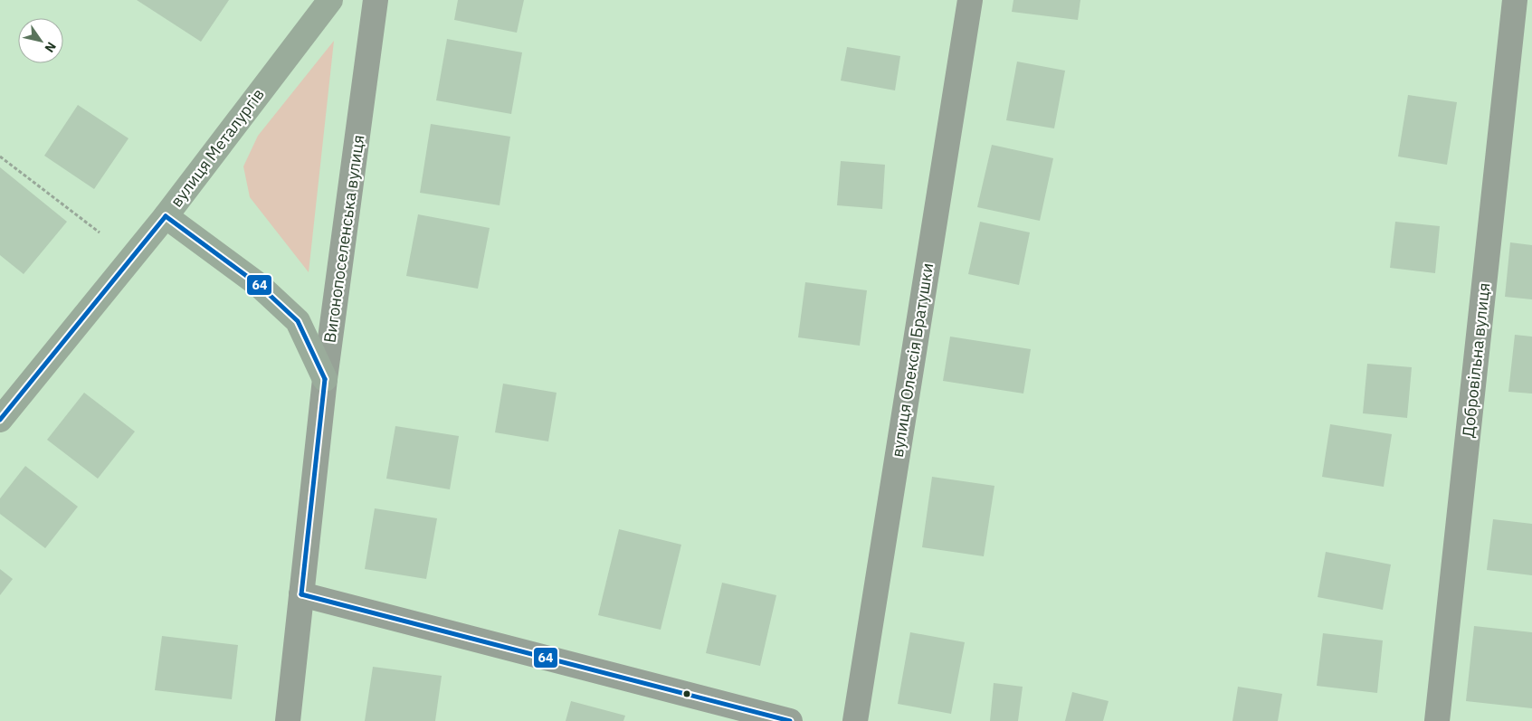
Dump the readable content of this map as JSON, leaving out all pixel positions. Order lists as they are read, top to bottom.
{
  "streets": {
    "main road": ["вулиця Металургів"],
    "street": ["Вигонопоселенська вулиця", "вулиця Олексія Братушки", "Добровільна вулиця"]
  },
  "lines": ["transit line 64"],
  "north": "bottom right"
}
